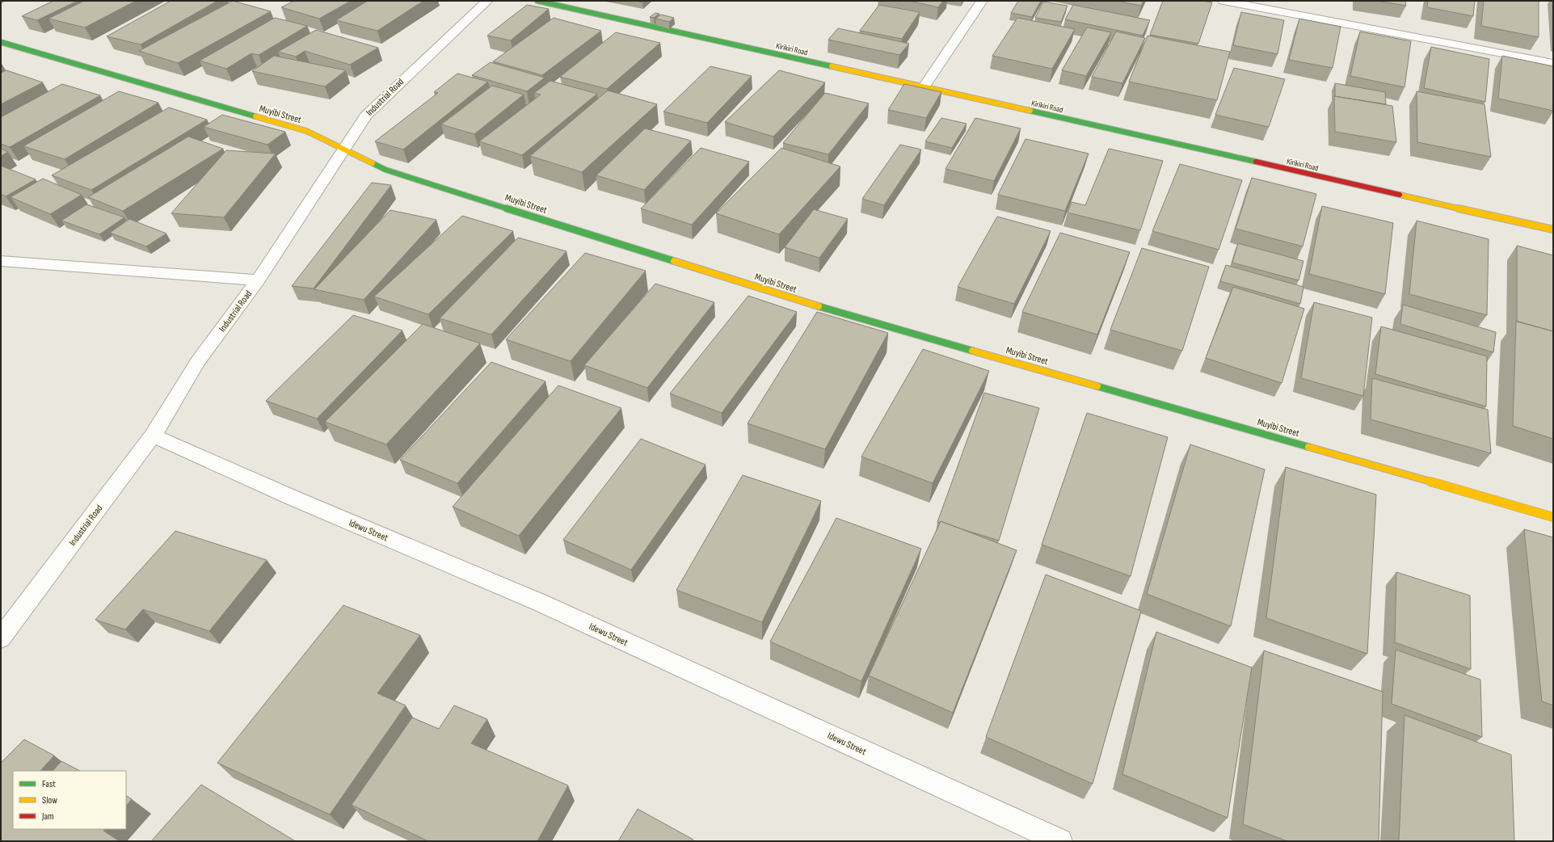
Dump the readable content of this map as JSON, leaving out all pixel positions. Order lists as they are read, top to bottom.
{
  "streets": {
    "street": [
      "Kirikiri Road",
      "Industrial Road",
      "Muyibi Street",
      "Idewu Street"
    ]
  },
  "crossings": [
    ["Industrial Road", "Muyibi Street"],
    ["Industrial Road", "Idewu Street"]
  ],
  "legend": ["Fast", "Slow", "Jam"]
}
